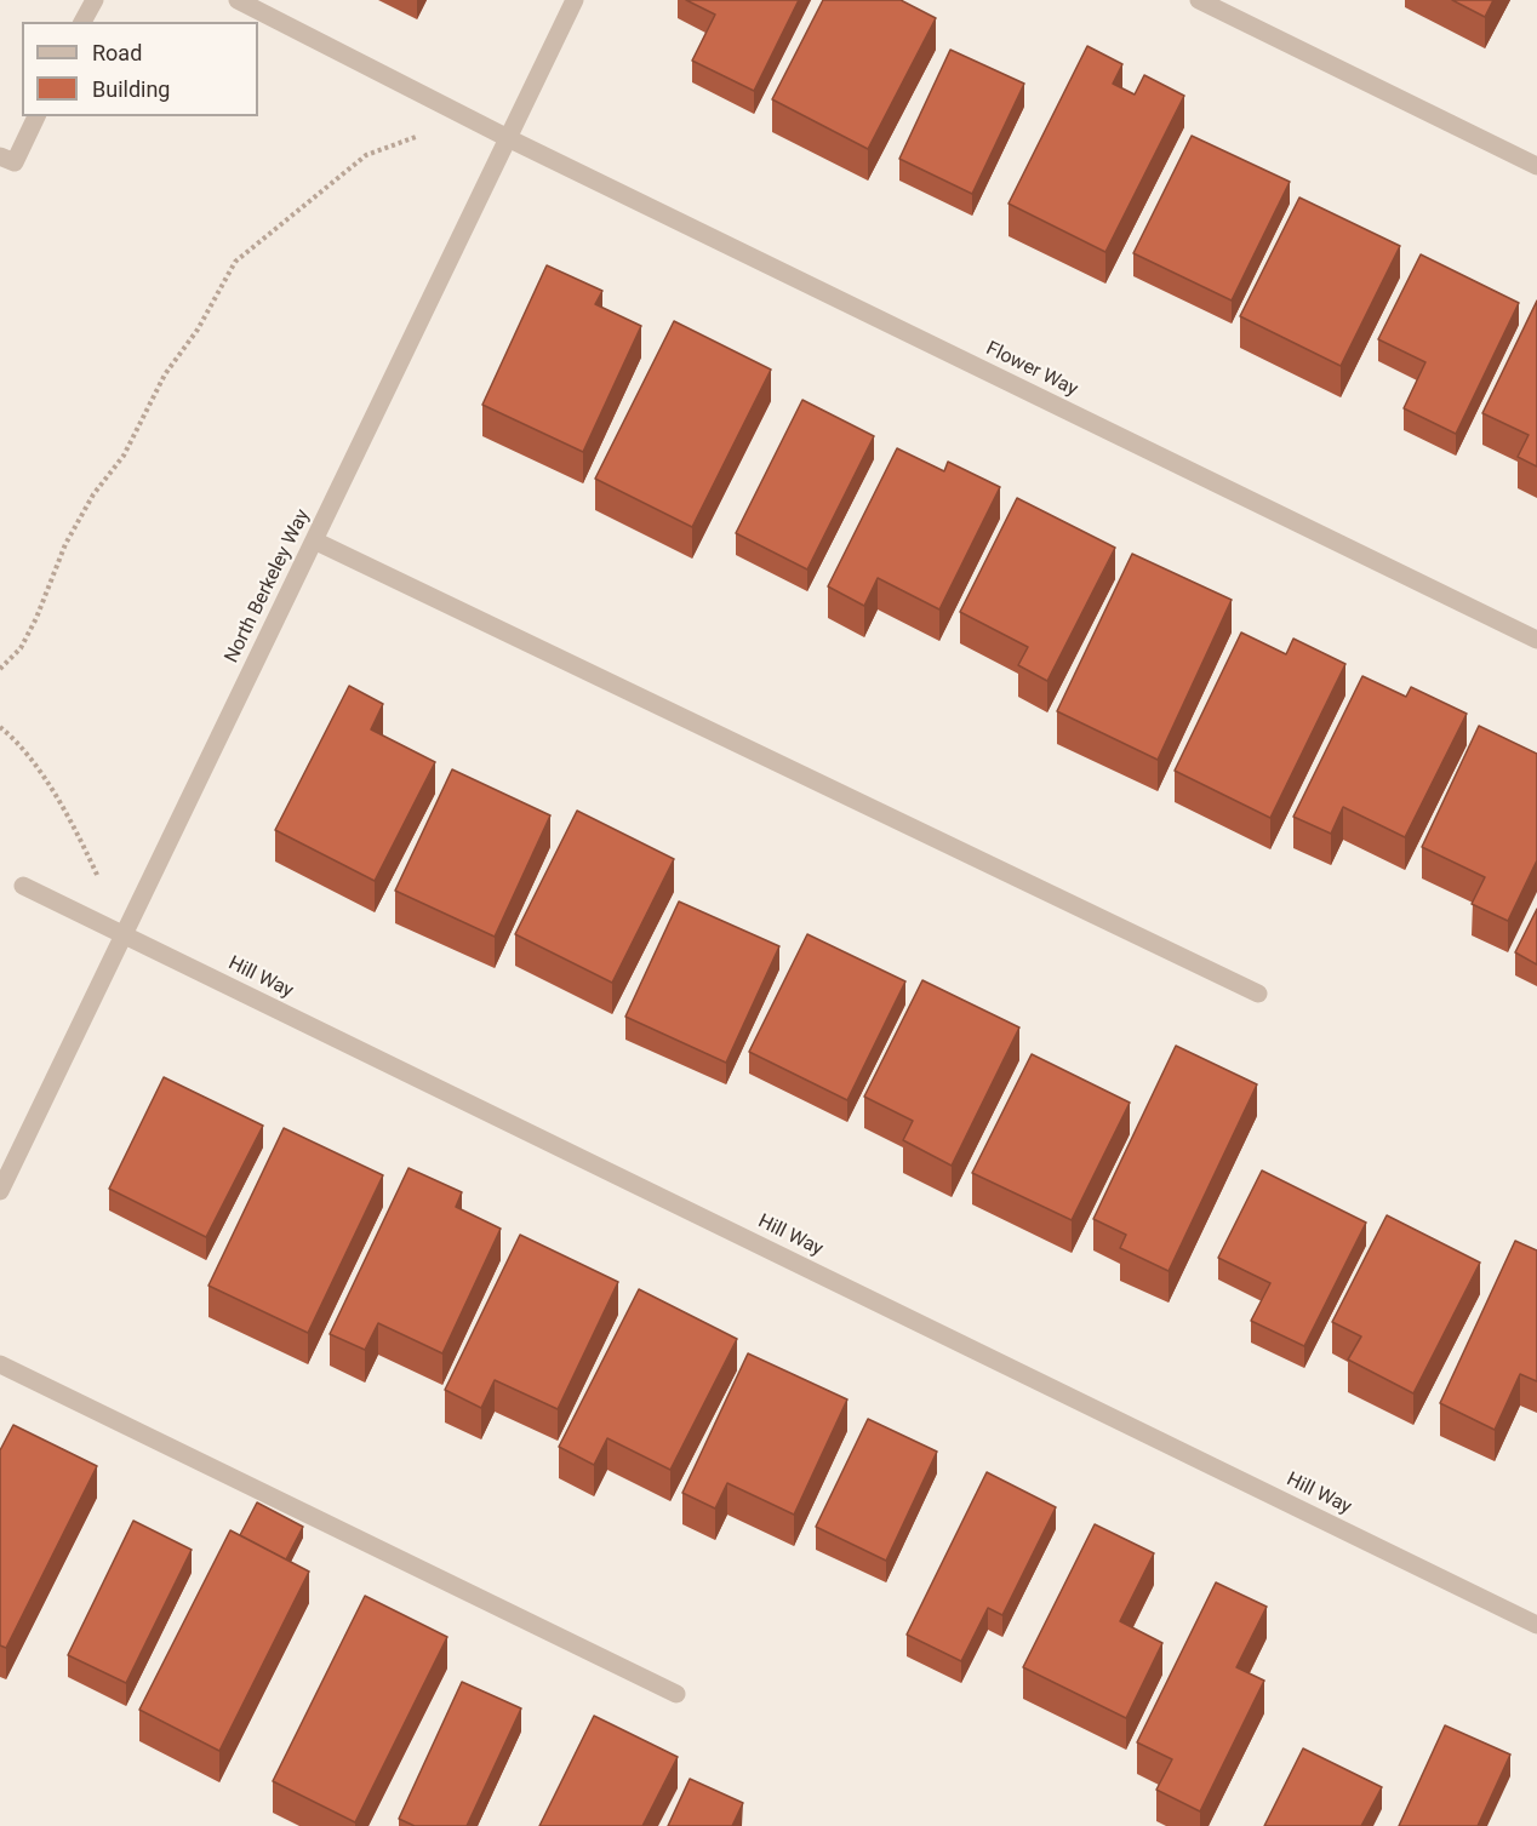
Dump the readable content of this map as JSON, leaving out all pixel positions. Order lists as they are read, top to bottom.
{
  "streets": {
    "street": ["Flower Way", "North Berkeley Way", "Hill Way"]
  },
  "crossings": [
    ["Flower Way", "North Berkeley Way"],
    ["North Berkeley Way", "Hill Way"]
  ],
  "legend": ["Road", "Building"]
}
